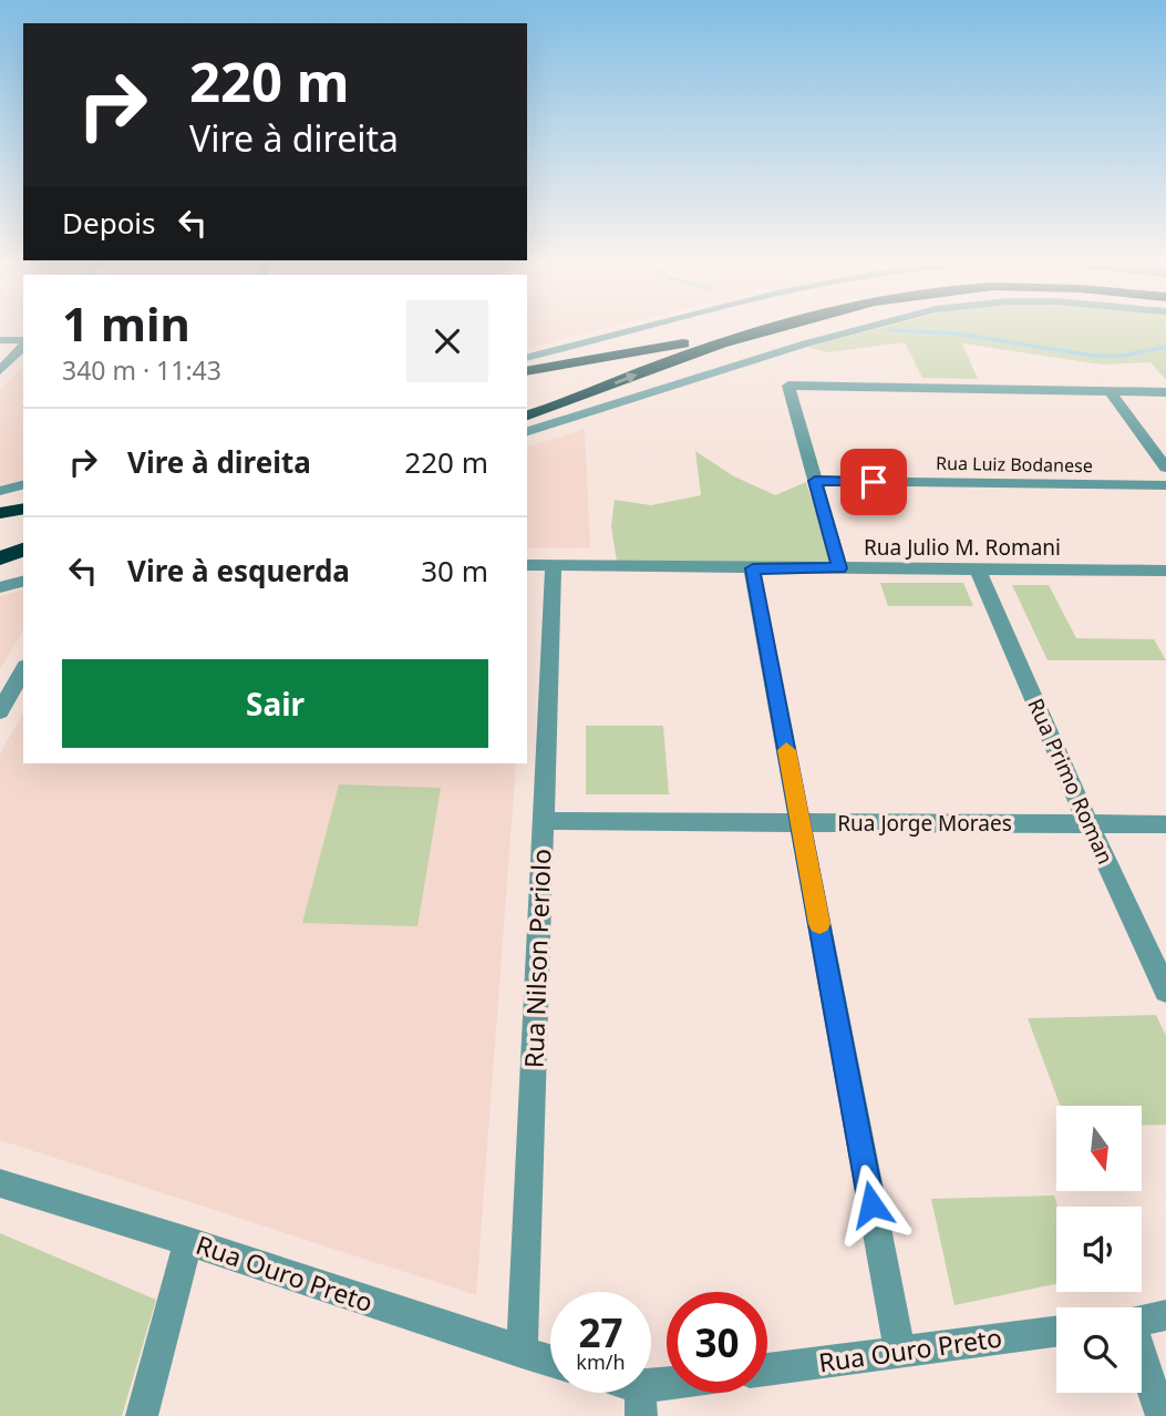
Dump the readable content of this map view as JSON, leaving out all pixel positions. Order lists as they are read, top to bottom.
{
  "streets": {
    "street": [
      "Rua Luiz Bodanese",
      "Rua Julio M. Romani",
      "Rua Primo Roman",
      "Rua Jorge Moraes",
      "Rua Nilson Periolo",
      "Rua Ouro Preto"
    ]
  },
  "crossings": [
    ["Rua Julio M. Romani", "Rua Primo Roman"],
    ["Rua Julio M. Romani", "Rua Nilson Periolo"],
    ["Rua Primo Roman", "Rua Jorge Moraes"],
    ["Rua Jorge Moraes", "Rua Nilson Periolo"],
    ["Rua Nilson Periolo", "Rua Ouro Preto"]
  ],
  "north": "bottom",
  "page": {
    "turn": ["220 m", "Vire à direita"],
    "then": "Depois",
    "heading": ["1 min", "340 m · 11:43"],
    "list": [
      {
        "name": "Vire à direita",
        "value": "220 m"
      },
      {
        "name": "Vire à esquerda",
        "value": "30 m"
      }
    ],
    "buttons": "Sair",
    "speed": "27 km/h",
    "limit": "30"
  }
}
